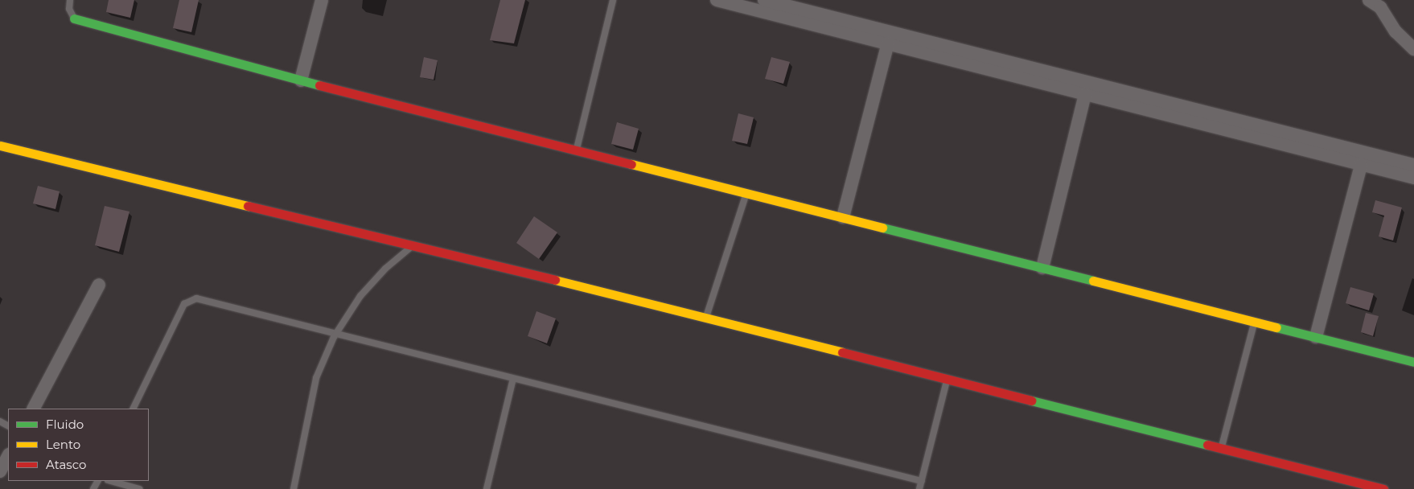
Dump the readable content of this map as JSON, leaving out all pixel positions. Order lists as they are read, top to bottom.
{
  "legend": ["Fluido", "Lento", "Atasco"]
}
